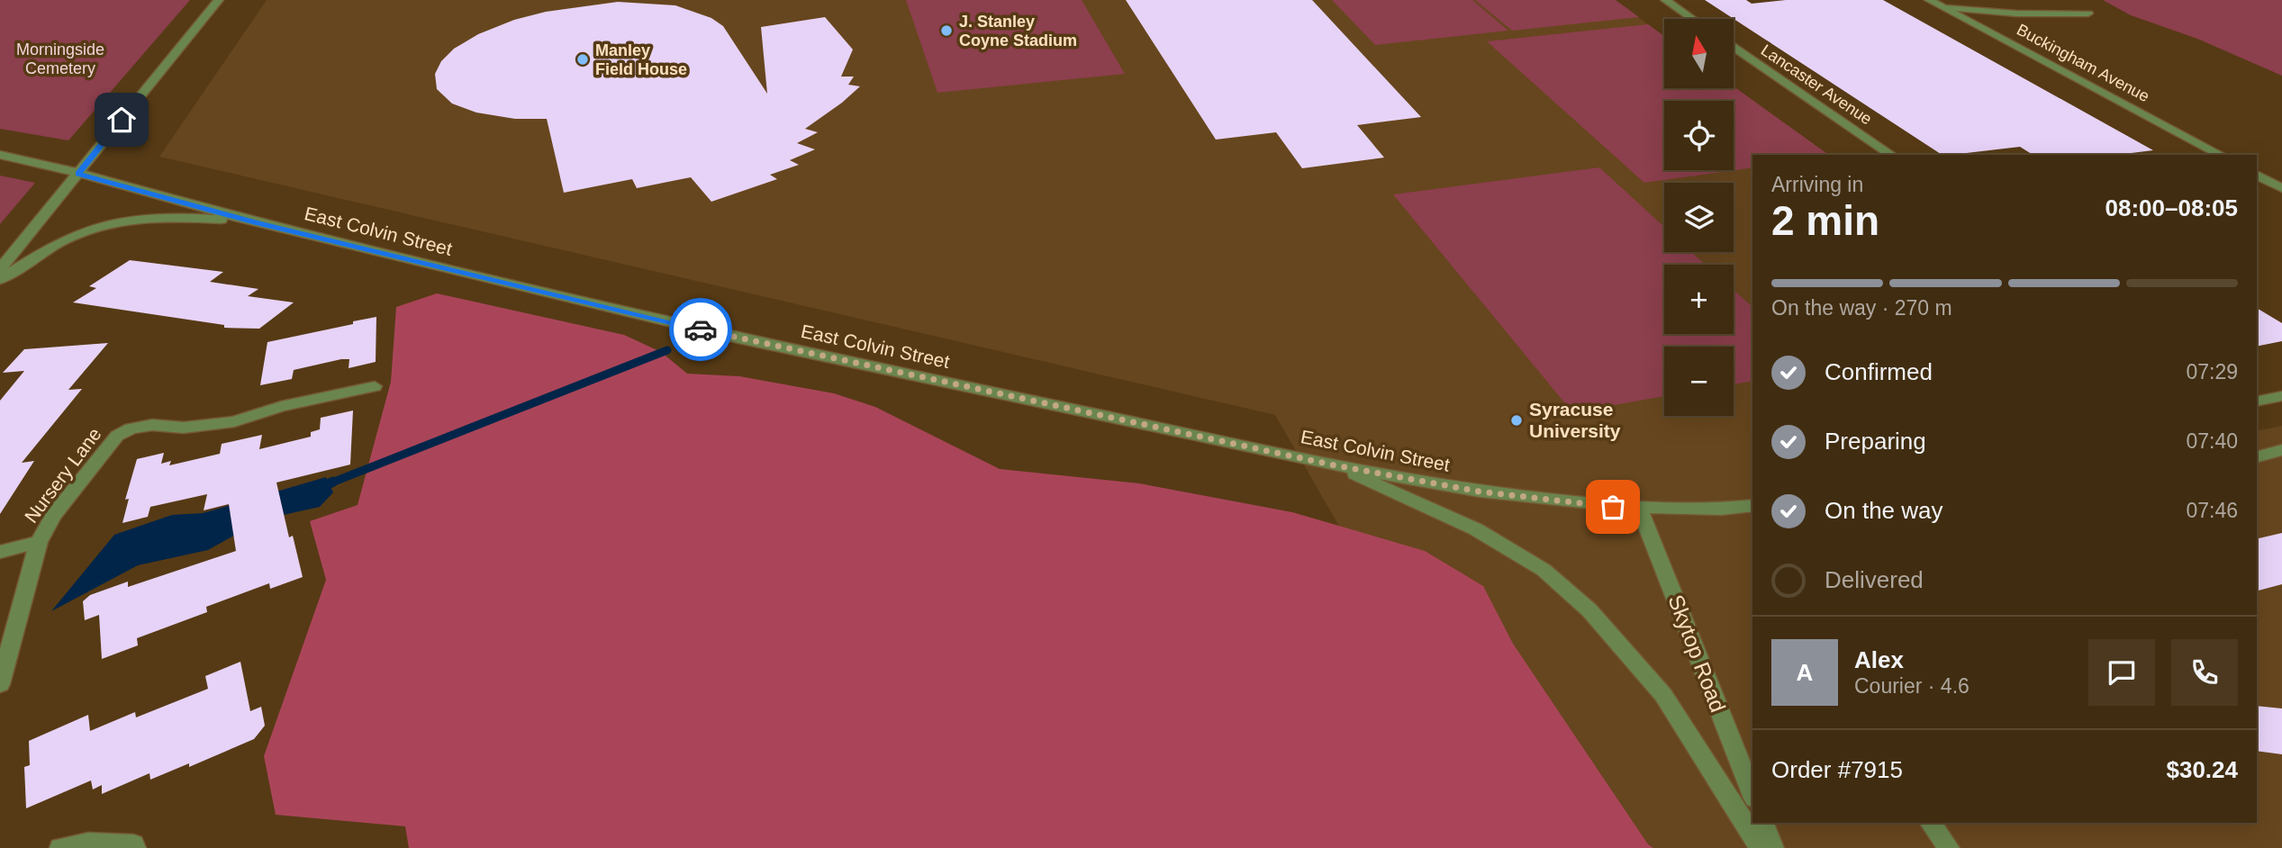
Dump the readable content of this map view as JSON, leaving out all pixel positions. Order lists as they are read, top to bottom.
{
  "streets": {
    "street": [
      "Buckingham Avenue",
      "Lancaster Avenue",
      "East Colvin Street",
      "Nursery Lane",
      "Skytop Road"
    ]
  },
  "crossings": [
    ["East Colvin Street", "Skytop Road"]
  ],
  "parks": ["Morningside Cemetery"],
  "places": ["J. Stanley Coyne Stadium", "Manley Field House", "Syracuse University"],
  "north": "top",
  "page": {
    "map_buttons": ["+", "−"],
    "heading": ["2 min", "Arriving in", "08:00–08:05"],
    "panel": [
      "Alex",
      "Courier · 4.6",
      "Order #7915",
      "$30.24"
    ],
    "bar": "On the way · 270 m",
    "list": [
      ["Confirmed", "07:29"],
      ["Preparing", "07:40"],
      ["On the way", "07:46"],
      "Delivered"
    ],
    "round": "A"
  }
}
